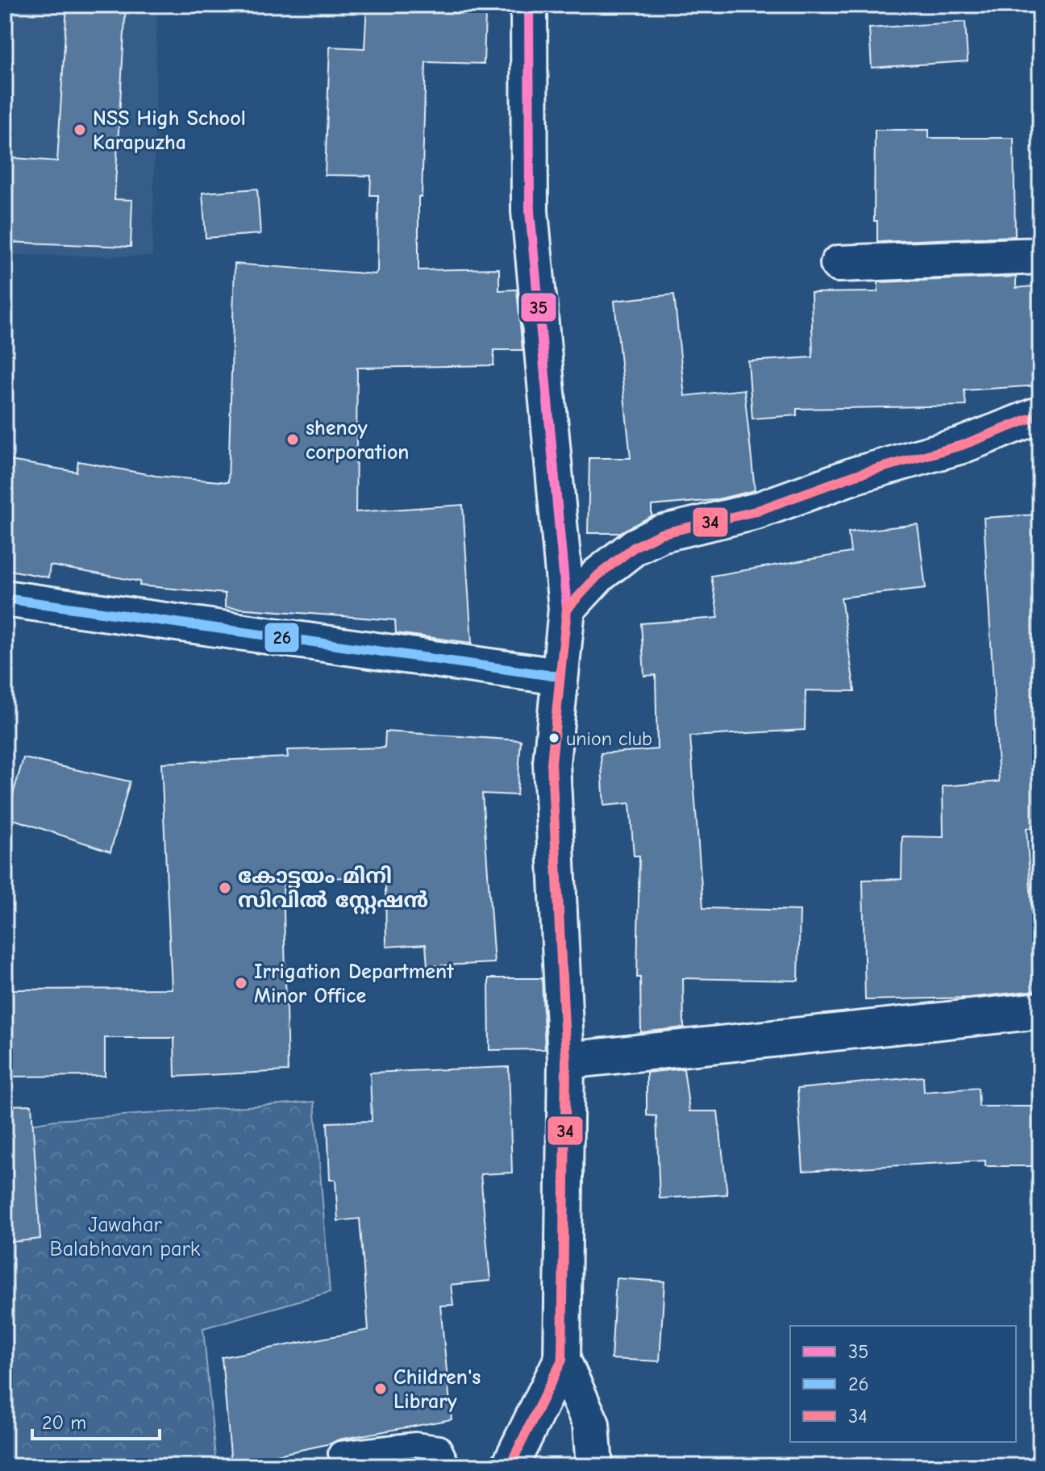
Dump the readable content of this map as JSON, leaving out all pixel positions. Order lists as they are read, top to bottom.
{
  "parks": ["Jawahar Balabhavan park"],
  "places": [
    "NSS High School Karapuzha",
    "shenoy corporation",
    "union club",
    "കോട്ടയം മിനി സിവിൽ സ്റ്റേഷൻ",
    "Irrigation Department Minor Office",
    "Children's Library"
  ],
  "lines": ["transit line 35", "transit line 34", "transit line 26"],
  "legend": ["35", "26", "34"],
  "scale_bar": "20 m"
}
